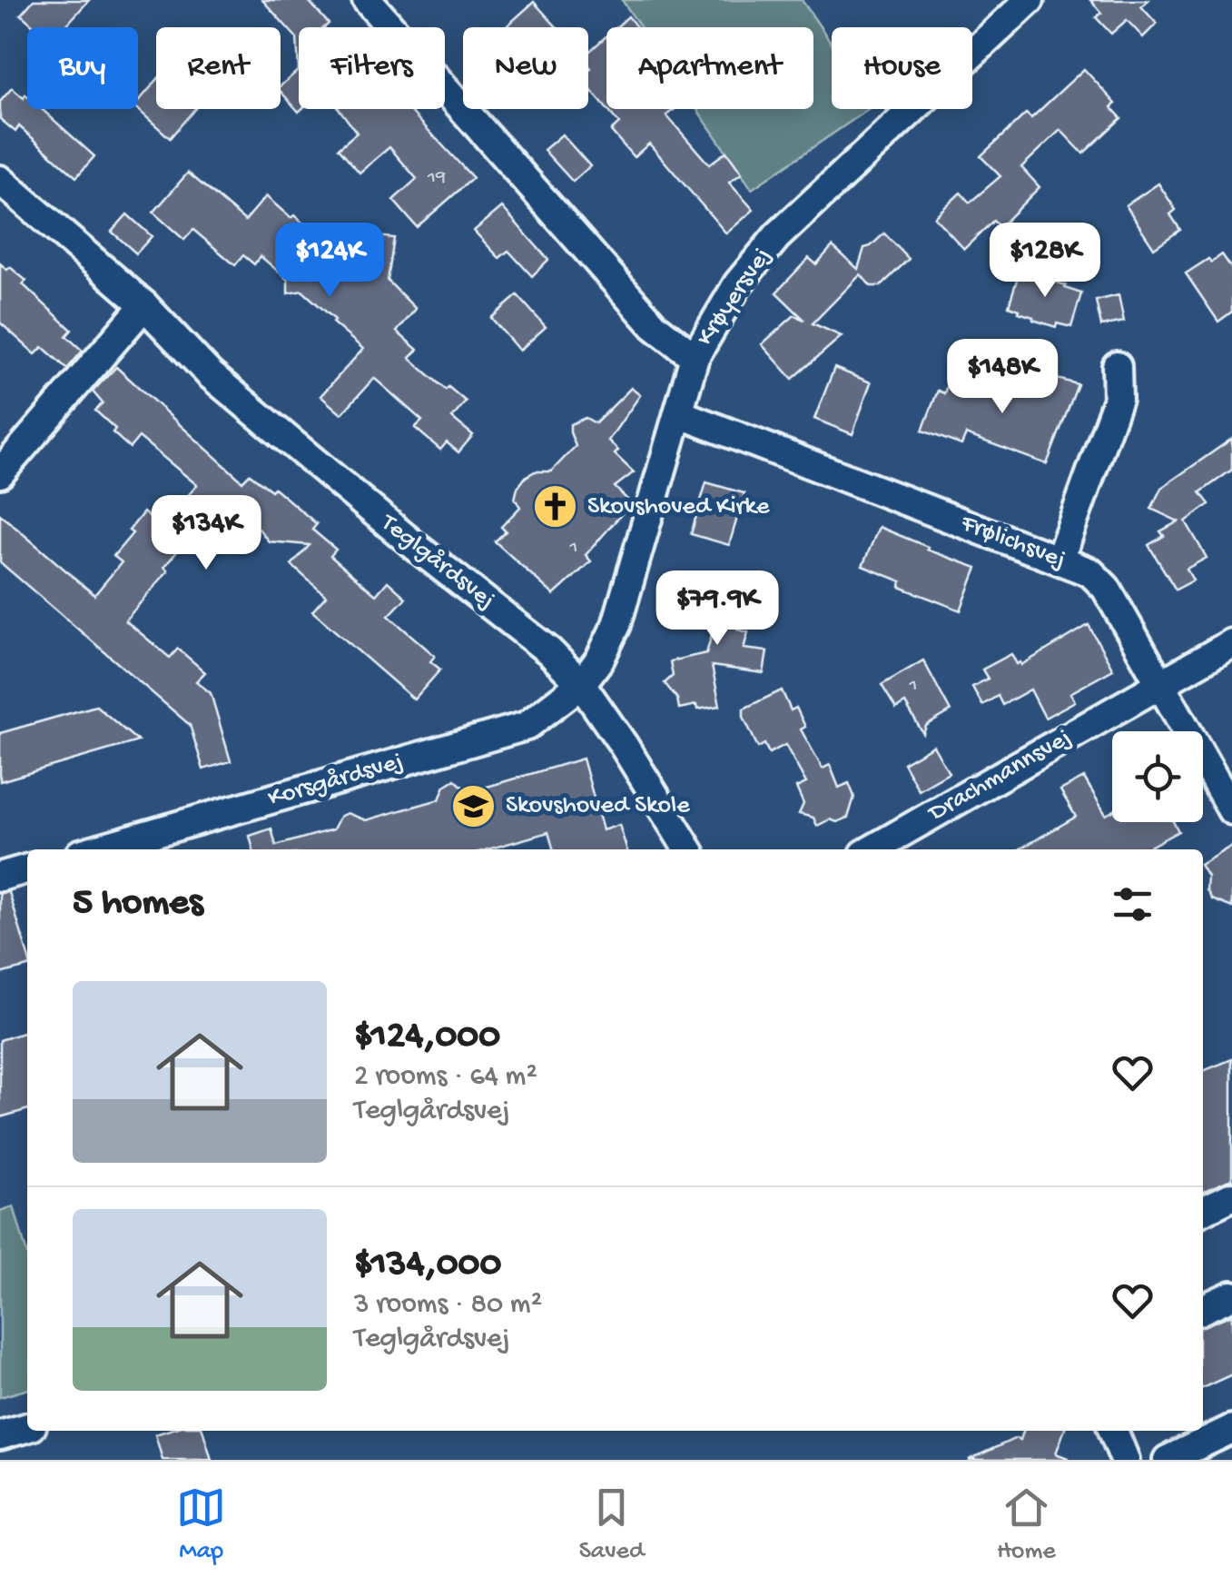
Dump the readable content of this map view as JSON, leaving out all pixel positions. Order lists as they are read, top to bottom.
{
  "streets": {
    "street": [
      "Krøyersvej",
      "Frølichsvej",
      "Teglgårdsvej",
      "Drachmannsvej",
      "Korsgårdsvej"
    ]
  },
  "crossings": [
    ["Krøyersvej", "Frølichsvej"],
    ["Krøyersvej", "Teglgårdsvej"],
    ["Krøyersvej", "Korsgårdsvej"],
    ["Frølichsvej", "Drachmannsvej"],
    ["Teglgårdsvej", "Korsgårdsvej"]
  ],
  "places": {
    "church": ["Skovshoved Kirke"],
    "school or university": ["Skovshoved Skole"]
  },
  "house_numbers": ["19", "1", "1"],
  "page": {
    "chip": [
      "Buy",
      "Rent",
      "Filters",
      "New",
      "Apartment",
      "House"
    ],
    "price": [
      "$124K",
      "$128K",
      "$148K",
      "$134K",
      "$79.9K"
    ],
    "heading": "5 homes",
    "list": [
      {
        "name": "$124,000",
        "note": "2 rooms · 64 m² · Teglgårdsvej"
      },
      {
        "name": "$134,000",
        "note": "3 rooms · 80 m² · Teglgårdsvej"
      }
    ],
    "tabs": ["Map", "Saved", "Home"]
  }
}
